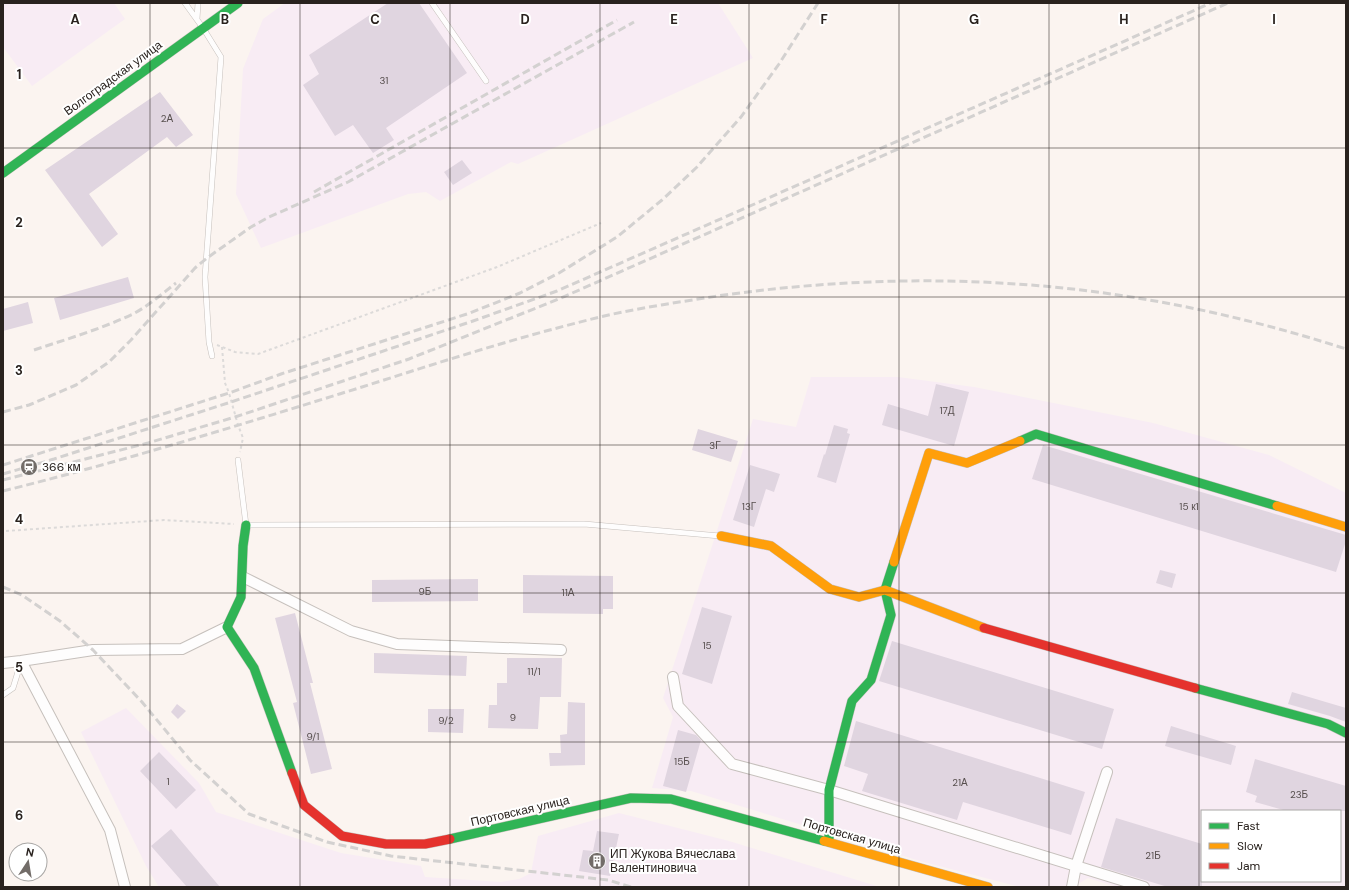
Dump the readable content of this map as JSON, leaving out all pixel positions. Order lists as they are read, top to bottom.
{
  "streets": {
    "street": ["Волгоградская улица", "Портовская улица"]
  },
  "places": {
    "station": ["366 км"],
    "building": ["ИП Жукова Вячеслава Валентиновича"]
  },
  "house_numbers": [
    "31",
    "2А",
    "17Д",
    "3Г",
    "13Г",
    "15 к1",
    "9Б",
    "11А",
    "15",
    "11/1",
    "9",
    "9/2",
    "9/1",
    "15Б",
    "1",
    "21А",
    "23Б",
    "21Б"
  ],
  "legend": ["Fast", "Slow", "Jam"],
  "north": "top",
  "grid": {
    "columns": [
      "A",
      "B",
      "C",
      "D",
      "E",
      "F",
      "G",
      "H",
      "I"
    ],
    "rows": [
      "1",
      "2",
      "3",
      "4",
      "5",
      "6"
    ]
  }
}
